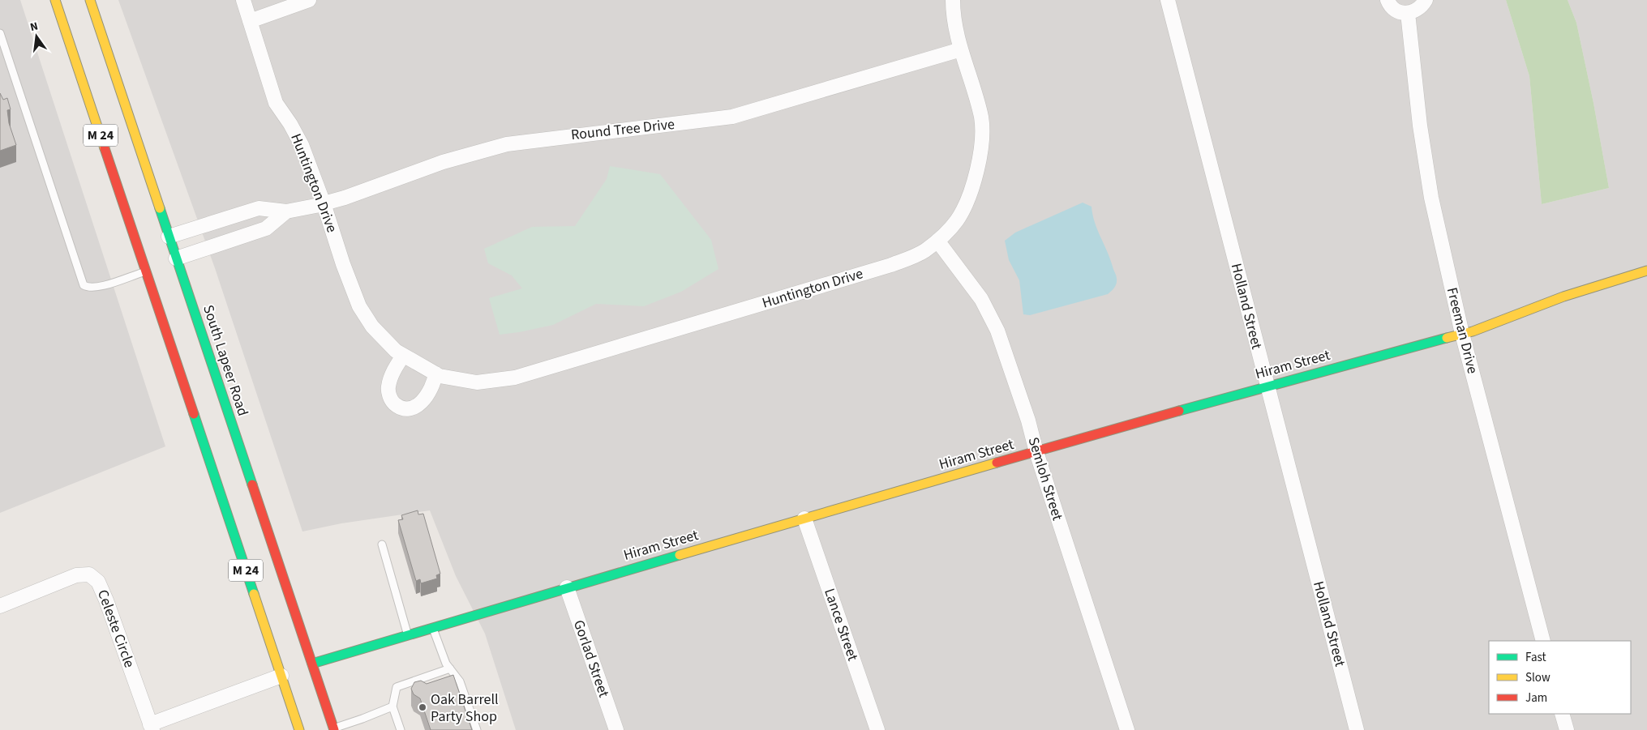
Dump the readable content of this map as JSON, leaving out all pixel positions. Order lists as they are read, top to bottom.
{
  "streets": {
    "main road": ["M 24", "South Lapeer Road", "Hiram Street"],
    "street": [
      "Round Tree Drive",
      "Huntington Drive",
      "Holland Street",
      "Freeman Drive",
      "Semloh Street",
      "Lance Street",
      "Celeste Circle",
      "Gorlad Street"
    ]
  },
  "crossings": [
    ["Round Tree Drive", "Huntington Drive"],
    ["Round Tree Drive", "South Lapeer Road"],
    ["Huntington Drive", "Semloh Street"],
    ["Holland Street", "Hiram Street"],
    ["Freeman Drive", "Hiram Street"],
    ["South Lapeer Road", "Hiram Street"],
    ["Hiram Street", "Semloh Street"],
    ["Hiram Street", "Lance Street"],
    ["Hiram Street", "Gorlad Street"]
  ],
  "places": ["Oak Barrell Party Shop"],
  "legend": ["Fast", "Slow", "Jam"],
  "north": "top"
}
